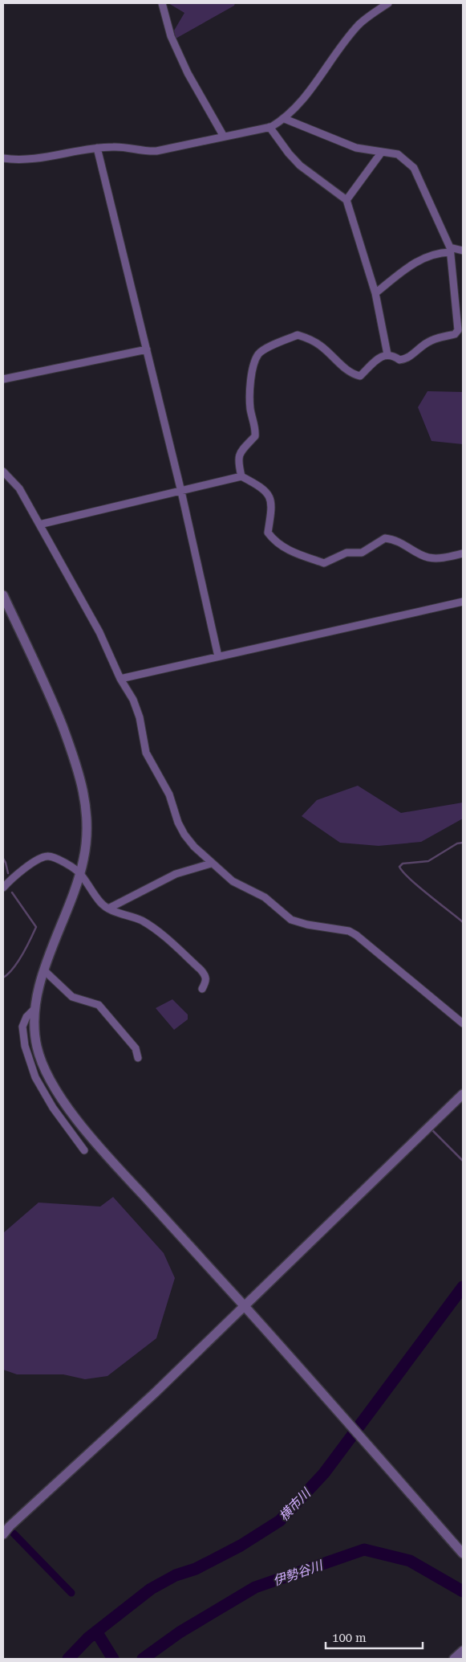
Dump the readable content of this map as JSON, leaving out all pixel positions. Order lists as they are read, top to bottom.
{
  "water": ["横市川", "伊勢谷川"],
  "scale_bar": "100 m"
}
